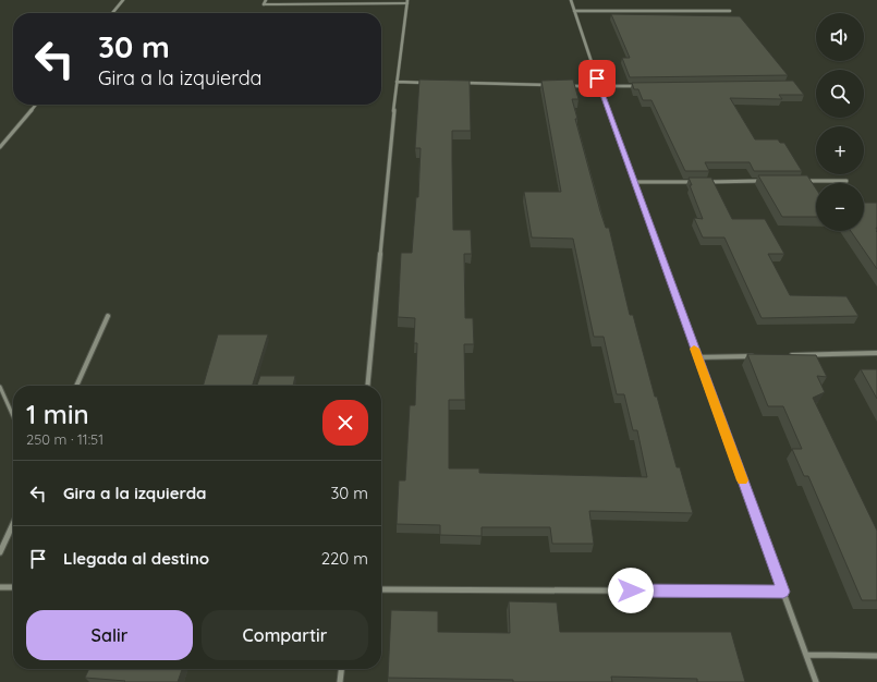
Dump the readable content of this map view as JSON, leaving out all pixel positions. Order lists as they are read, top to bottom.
{
  "page": {
    "map_buttons": ["+", "−"],
    "turn": ["30 m", "Gira a la izquierda"],
    "heading": ["1 min", "250 m · 11:51"],
    "list": [
      {
        "name": "Gira a la izquierda",
        "value": "30 m"
      },
      {
        "name": "Llegada al destino",
        "value": "220 m"
      }
    ],
    "buttons": ["Salir", "Compartir"]
  }
}
